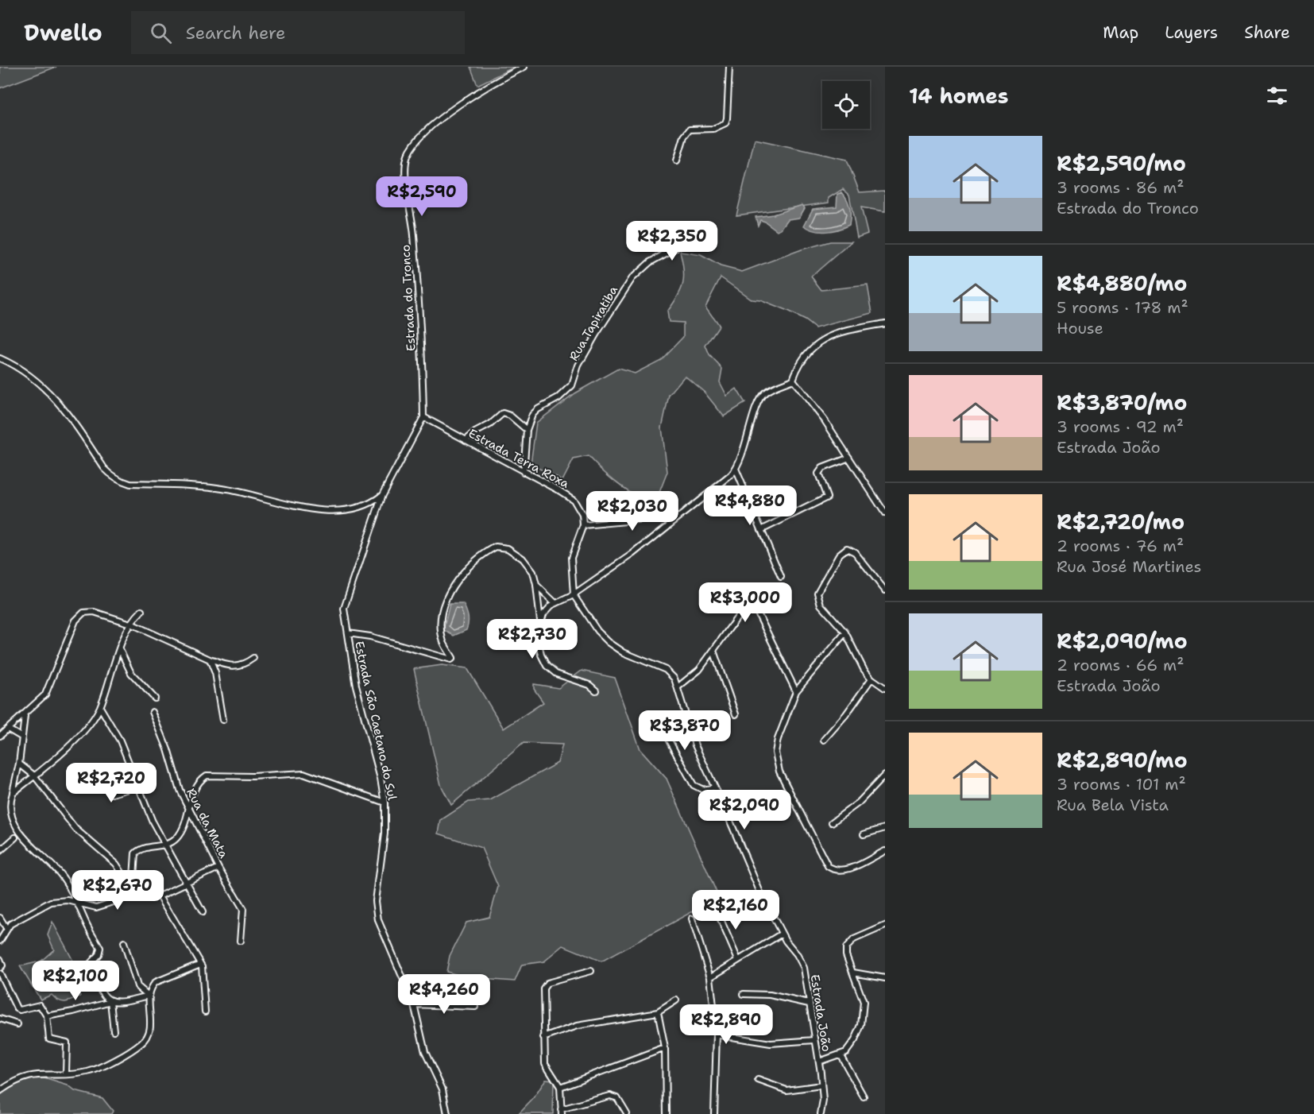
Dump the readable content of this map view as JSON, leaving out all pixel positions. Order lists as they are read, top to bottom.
{
  "streets": {
    "street": [
      "Estrada do Tronco",
      "Rua Tapiratiba",
      "Estrada Terra Roxa",
      "Estrada São Caetano do Sul",
      "Rua da Mata",
      "Estrada João"
    ]
  },
  "crossings": [
    ["Estrada do Tronco", "Estrada Terra Roxa"],
    ["Rua Tapiratiba", "Estrada Terra Roxa"]
  ],
  "page": {
    "header": "Dwello",
    "search": "Search here",
    "nav": ["Map", "Layers", "Share"],
    "heading": "14 homes",
    "list": [
      {
        "name": "R$2,590/mo",
        "note": "3 rooms · 86 m² · Estrada do Tronco"
      },
      {
        "name": "R$4,880/mo",
        "note": "5 rooms · 178 m² · House"
      },
      {
        "name": "R$3,870/mo",
        "note": "3 rooms · 92 m² · Estrada João"
      },
      {
        "name": "R$2,720/mo",
        "note": "2 rooms · 76 m² · Rua José Martines"
      },
      {
        "name": "R$2,090/mo",
        "note": "2 rooms · 66 m² · Estrada João"
      },
      {
        "name": "R$2,890/mo",
        "note": "3 rooms · 101 m² · Rua Bela Vista"
      }
    ],
    "price": [
      "R$2,590",
      "R$2,350",
      "R$4,880",
      "R$2,030",
      "R$3,000",
      "R$2,730",
      "R$3,870",
      "R$2,720",
      "R$2,090",
      "R$2,670",
      "R$2,160",
      "R$2,100",
      "R$4,260",
      "R$2,890"
    ]
  }
}
